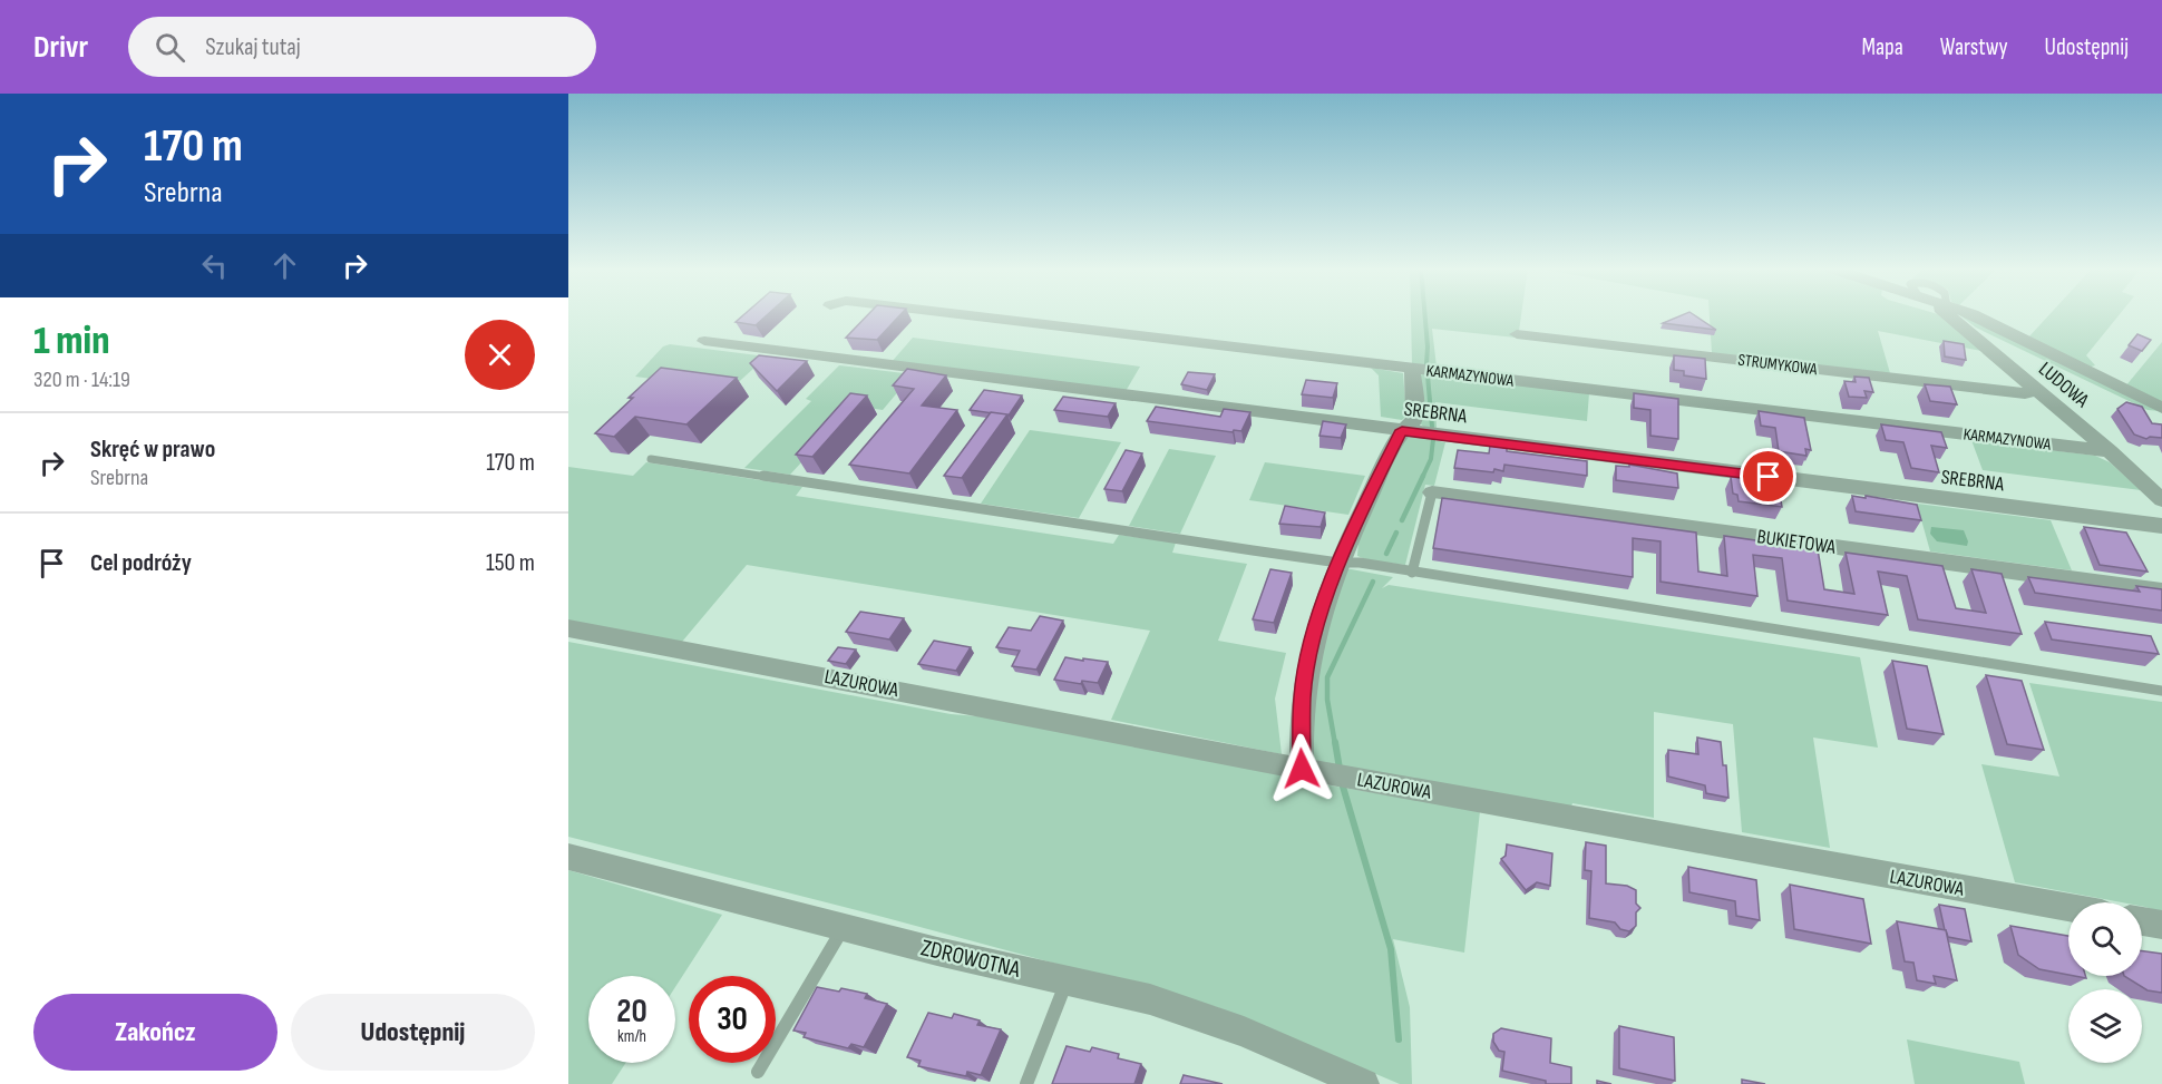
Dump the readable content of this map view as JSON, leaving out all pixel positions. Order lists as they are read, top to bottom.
{
  "streets": {
    "street": [
      "STRUMYKOWA",
      "KARMAZYNOWA",
      "LUDOWA",
      "SREBRNA",
      "BUKIETOWA",
      "LAZUROWA",
      "ZDROWOTNA"
    ]
  },
  "crossings": [
    ["STRUMYKOWA", "LUDOWA"],
    ["KARMAZYNOWA", "LUDOWA"]
  ],
  "page": {
    "header": "Drivr",
    "search": "Szukaj tutaj",
    "nav": ["Mapa", "Warstwy", "Udostępnij"],
    "turn": ["170 m", "Srebrna"],
    "heading": ["1 min", "320 m · 14:19"],
    "list": [
      {
        "name": "Skręć w prawo",
        "note": "Srebrna",
        "value": "170 m"
      },
      {
        "name": "Cel podróży",
        "value": "150 m"
      }
    ],
    "speed": "20 km/h",
    "limit": "30",
    "buttons": ["Zakończ", "Udostępnij"]
  }
}
